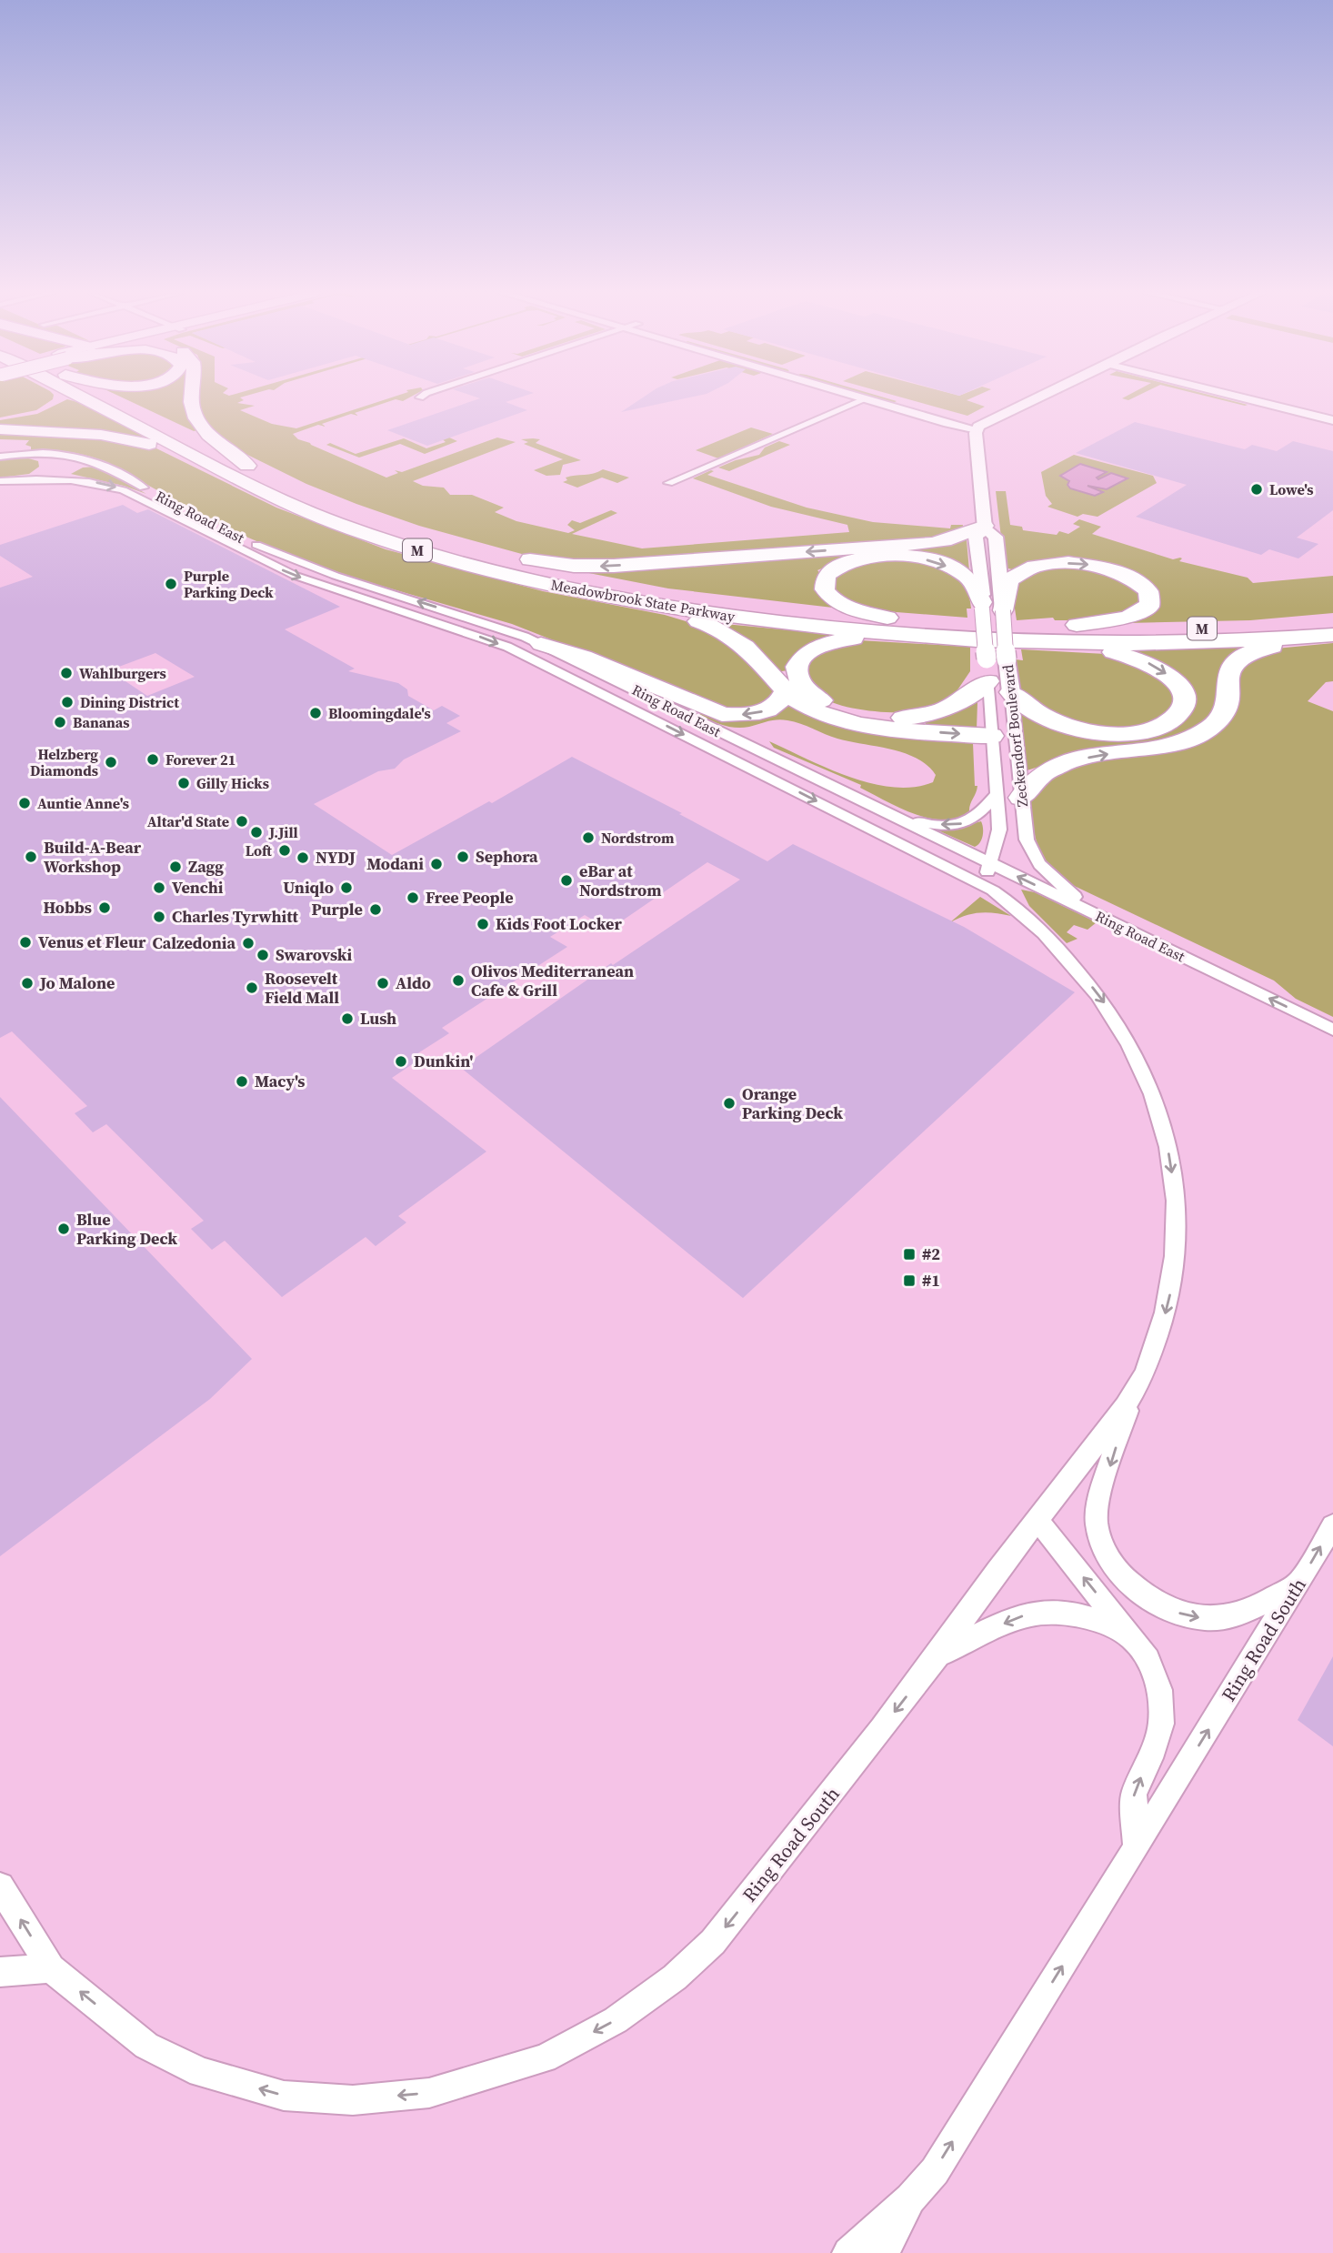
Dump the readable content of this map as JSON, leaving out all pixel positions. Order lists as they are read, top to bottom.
{
  "streets": {
    "highway": ["M", "Meadowbrook State Parkway"],
    "main road": ["Zeckendorf Boulevard"],
    "street": ["Ring Road East", "Ring Road South"]
  },
  "crossings": [
    ["Ring Road East", "Zeckendorf Boulevard"],
    ["Ring Road East", "Ring Road South"]
  ],
  "places": {
    "other": [
      "Lowe's",
      "Purple Parking Deck",
      "Wahlburgers",
      "Dining District",
      "Bloomingdale's",
      "Bananas",
      "Forever 21",
      "Helzberg Diamonds",
      "Gilly Hicks",
      "Auntie Anne's",
      "Altar'd State",
      "J.Jill",
      "Nordstrom",
      "Loft",
      "Build-A-Bear Workshop",
      "Sephora",
      "NYDJ",
      "Modani",
      "Zagg",
      "eBar at Nordstrom",
      "Venchi",
      "Uniqlo",
      "Free People",
      "Hobbs",
      "Purple",
      "Charles Tyrwhitt",
      "Kids Foot Locker",
      "Venus et Fleur",
      "Calzedonia",
      "Swarovski",
      "Olivos Mediterranean Cafe & Grill",
      "Jo Malone",
      "Aldo",
      "Roosevelt Field Mall",
      "Lush",
      "Dunkin'",
      "Macy's",
      "Orange Parking Deck",
      "Blue Parking Deck"
    ],
    "transit": ["#2", "#1"]
  }
}
